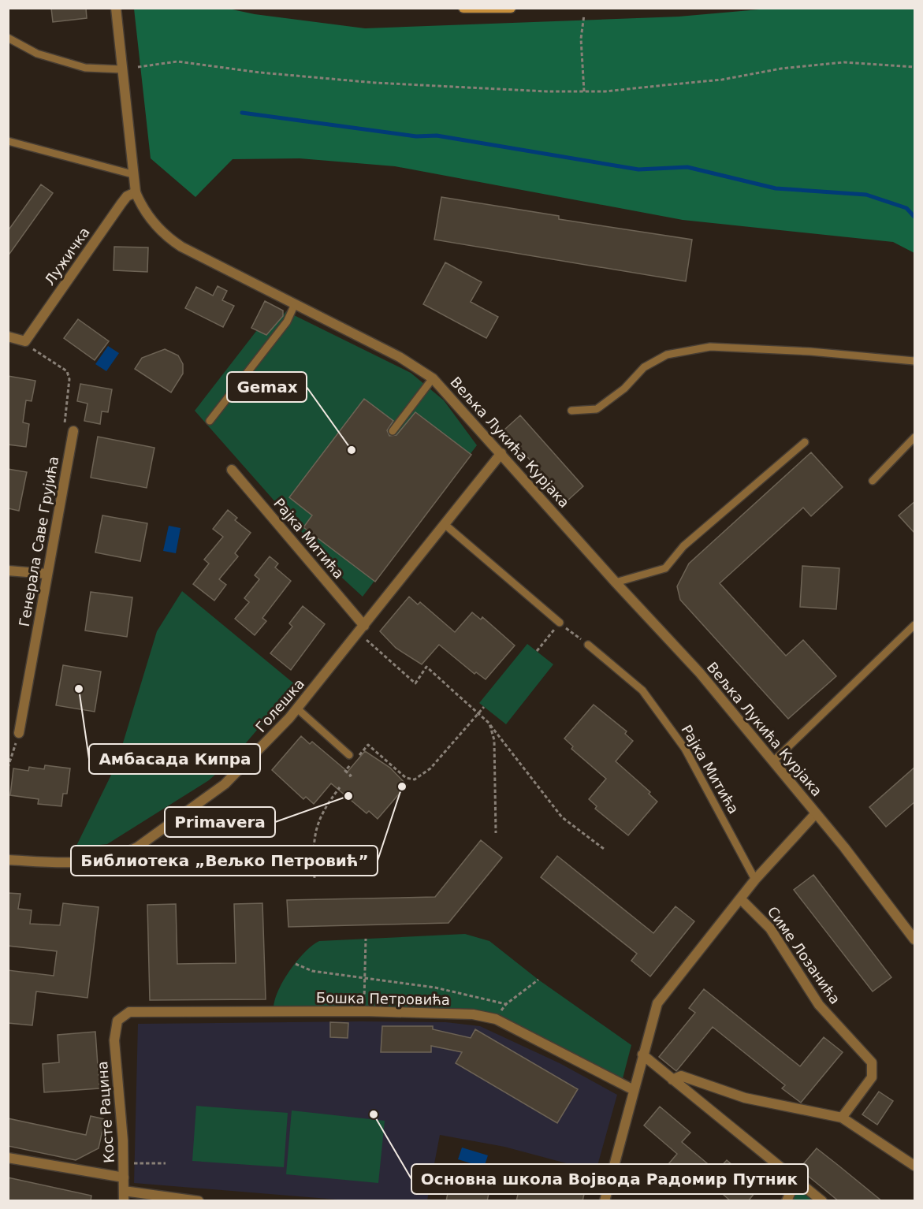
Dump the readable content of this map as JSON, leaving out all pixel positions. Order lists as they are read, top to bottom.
{
  "streets": {
    "street": [
      "Лужичка",
      "Вељка Лукића Курјака",
      "Рајка Митића",
      "Генерала Саве Грујића",
      "Голешка",
      "Симе Лозанића",
      "Бошка Петровића",
      "Косте Рацина"
    ]
  },
  "crossings": [
    ["Лужичка", "Вељка Лукића Курјака"],
    ["Вељка Лукића Курјака", "Голешка"],
    ["Рајка Митића", "Голешка"],
    ["Бошка Петровића", "Косте Рацина"]
  ],
  "places": [
    "Gemax",
    "Амбасада Кипра",
    "Библиотека „Вељко Петровић”",
    "Primavera",
    "Основна школа Војвода Радомир Путник"
  ]
}
